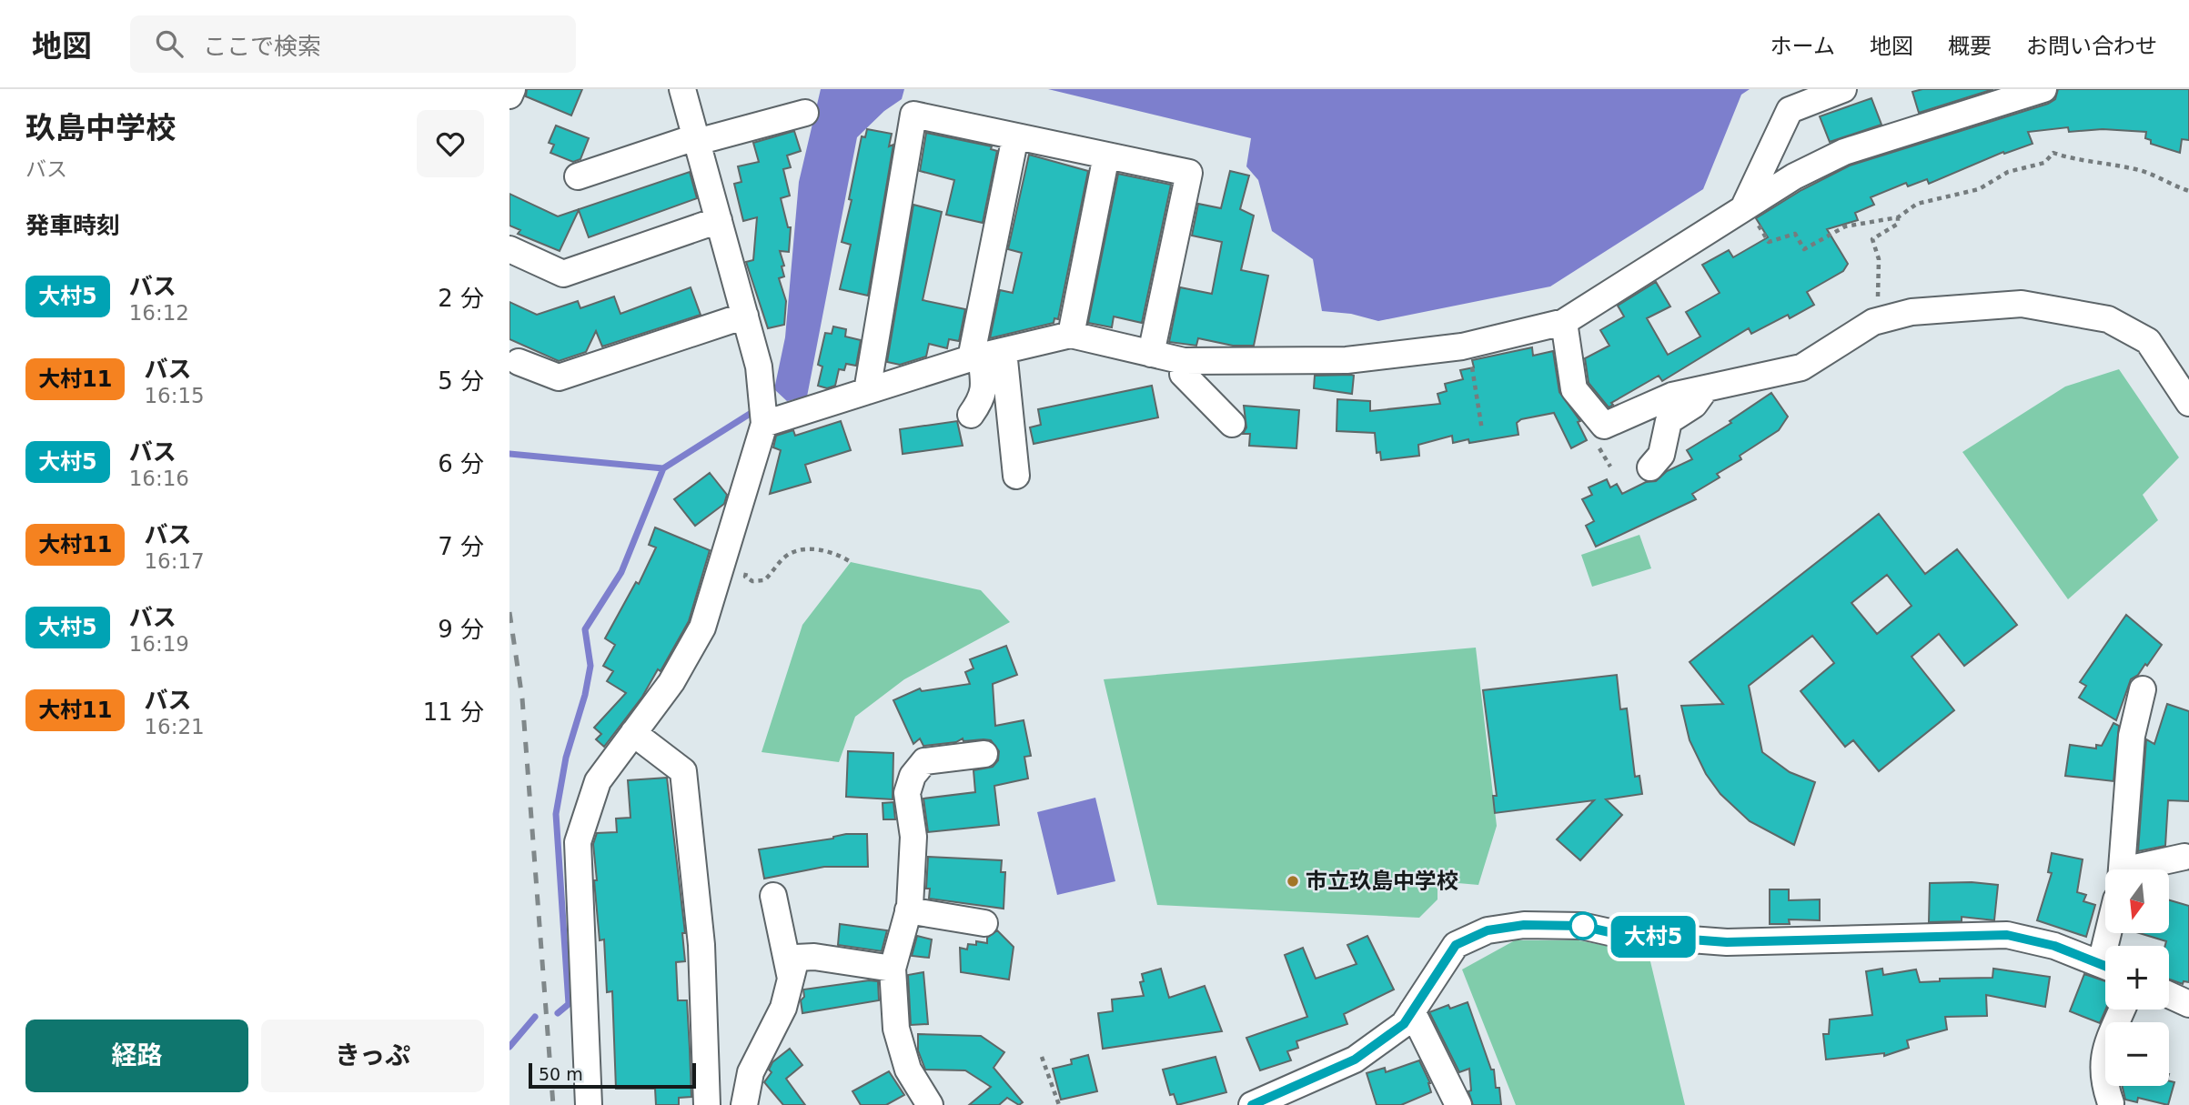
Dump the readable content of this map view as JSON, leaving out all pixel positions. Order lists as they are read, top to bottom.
{
  "places": ["市立玖島中学校"],
  "lines": ["bus line 大村5"],
  "scale_bar": "50 m",
  "north": "bottom",
  "page": {
    "header": "地図",
    "search": "ここで検索",
    "nav": [
      "ホーム",
      "地図",
      "概要",
      "お問い合わせ"
    ],
    "heading": [
      ["玖島中学校", "バス"],
      "発車時刻"
    ],
    "on_map": "大村5",
    "list": [
      {
        "mark": "大村5",
        "name": "バス",
        "note": "16:12",
        "value": "2 分"
      },
      {
        "mark": "大村11",
        "name": "バス",
        "note": "16:15",
        "value": "5 分"
      },
      {
        "mark": "大村5",
        "name": "バス",
        "note": "16:16",
        "value": "6 分"
      },
      {
        "mark": "大村11",
        "name": "バス",
        "note": "16:17",
        "value": "7 分"
      },
      {
        "mark": "大村5",
        "name": "バス",
        "note": "16:19",
        "value": "9 分"
      },
      {
        "mark": "大村11",
        "name": "バス",
        "note": "16:21",
        "value": "11 分"
      }
    ],
    "map_buttons": ["+", "−"],
    "buttons": ["経路", "きっぷ"],
    "scale": "50 m"
  }
}
